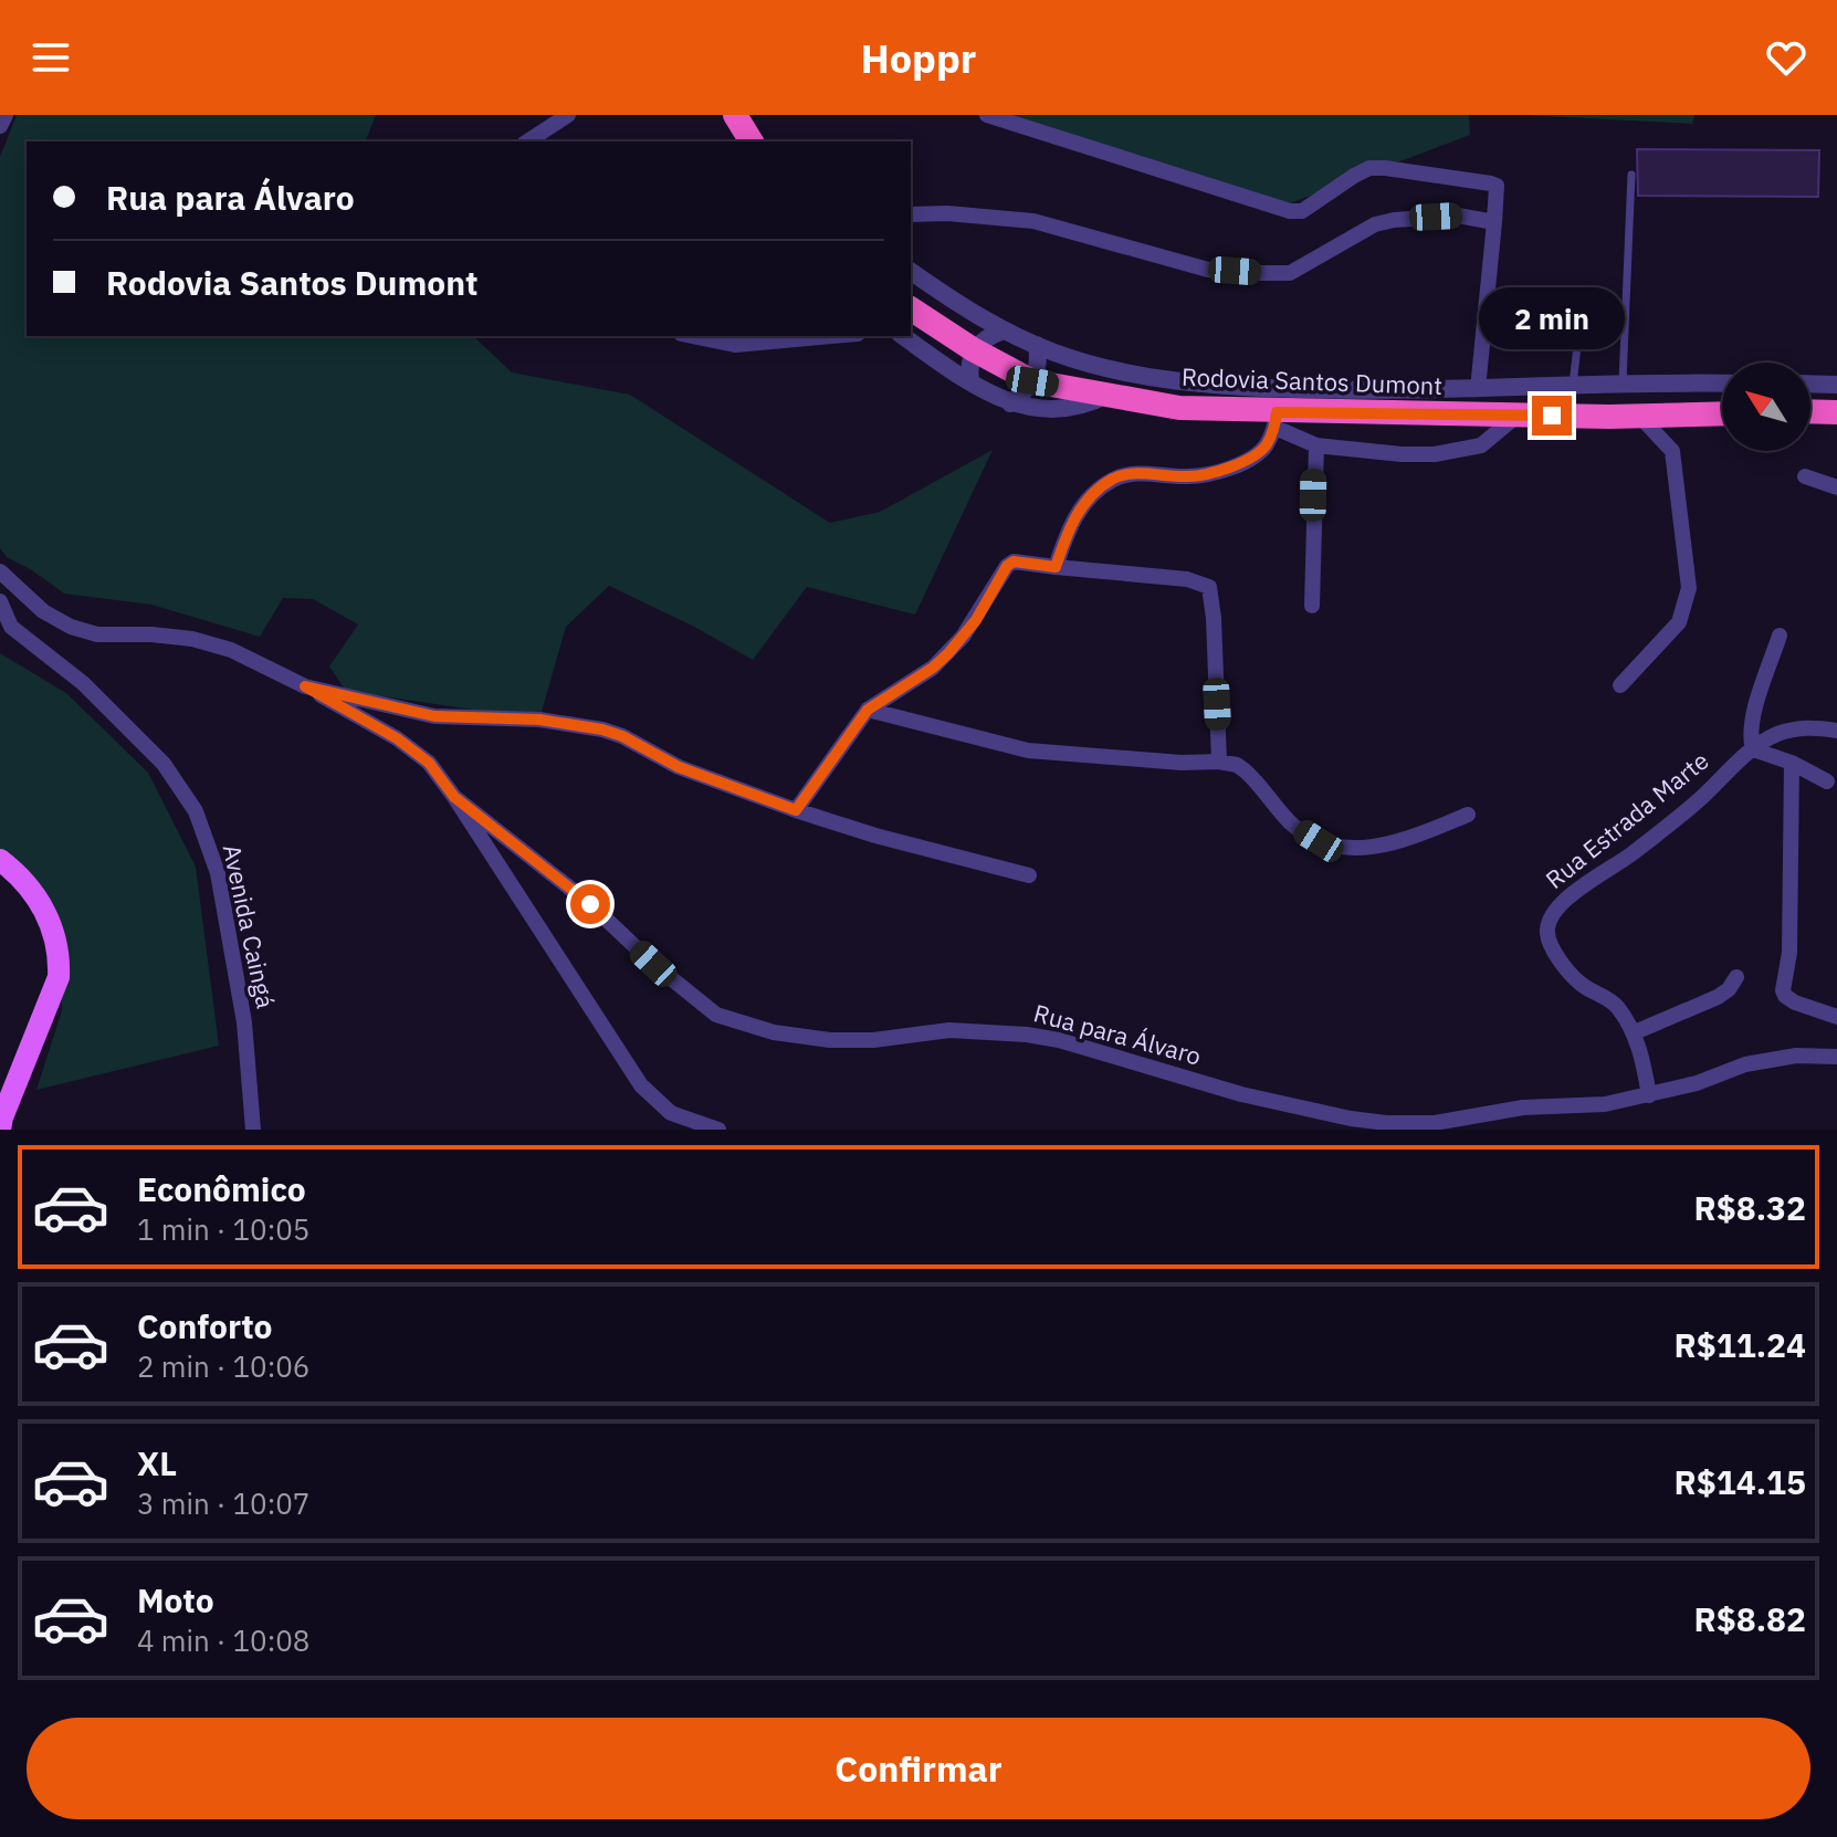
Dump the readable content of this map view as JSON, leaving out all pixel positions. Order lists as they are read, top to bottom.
{
  "streets": {
    "highway": ["Rodovia Santos Dumont"],
    "street": ["Rua Estrada Marte", "Avenida Caingá", "Rua para Álvaro"]
  },
  "crossings": [
    ["Rua Estrada Marte", "Rua para Álvaro"]
  ],
  "north": "top left",
  "page": {
    "header": "Hoppr",
    "banner": ["Rua para Álvaro", "Rodovia Santos Dumont"],
    "bubble": "2 min",
    "list": [
      {
        "name": "Econômico",
        "note": "1 min · 10:05",
        "value": "R$8.32"
      },
      {
        "name": "Conforto",
        "note": "2 min · 10:06",
        "value": "R$11.24"
      },
      {
        "name": "XL",
        "note": "3 min · 10:07",
        "value": "R$14.15"
      },
      {
        "name": "Moto",
        "note": "4 min · 10:08",
        "value": "R$8.82"
      }
    ],
    "buttons": "Confirmar"
  }
}
